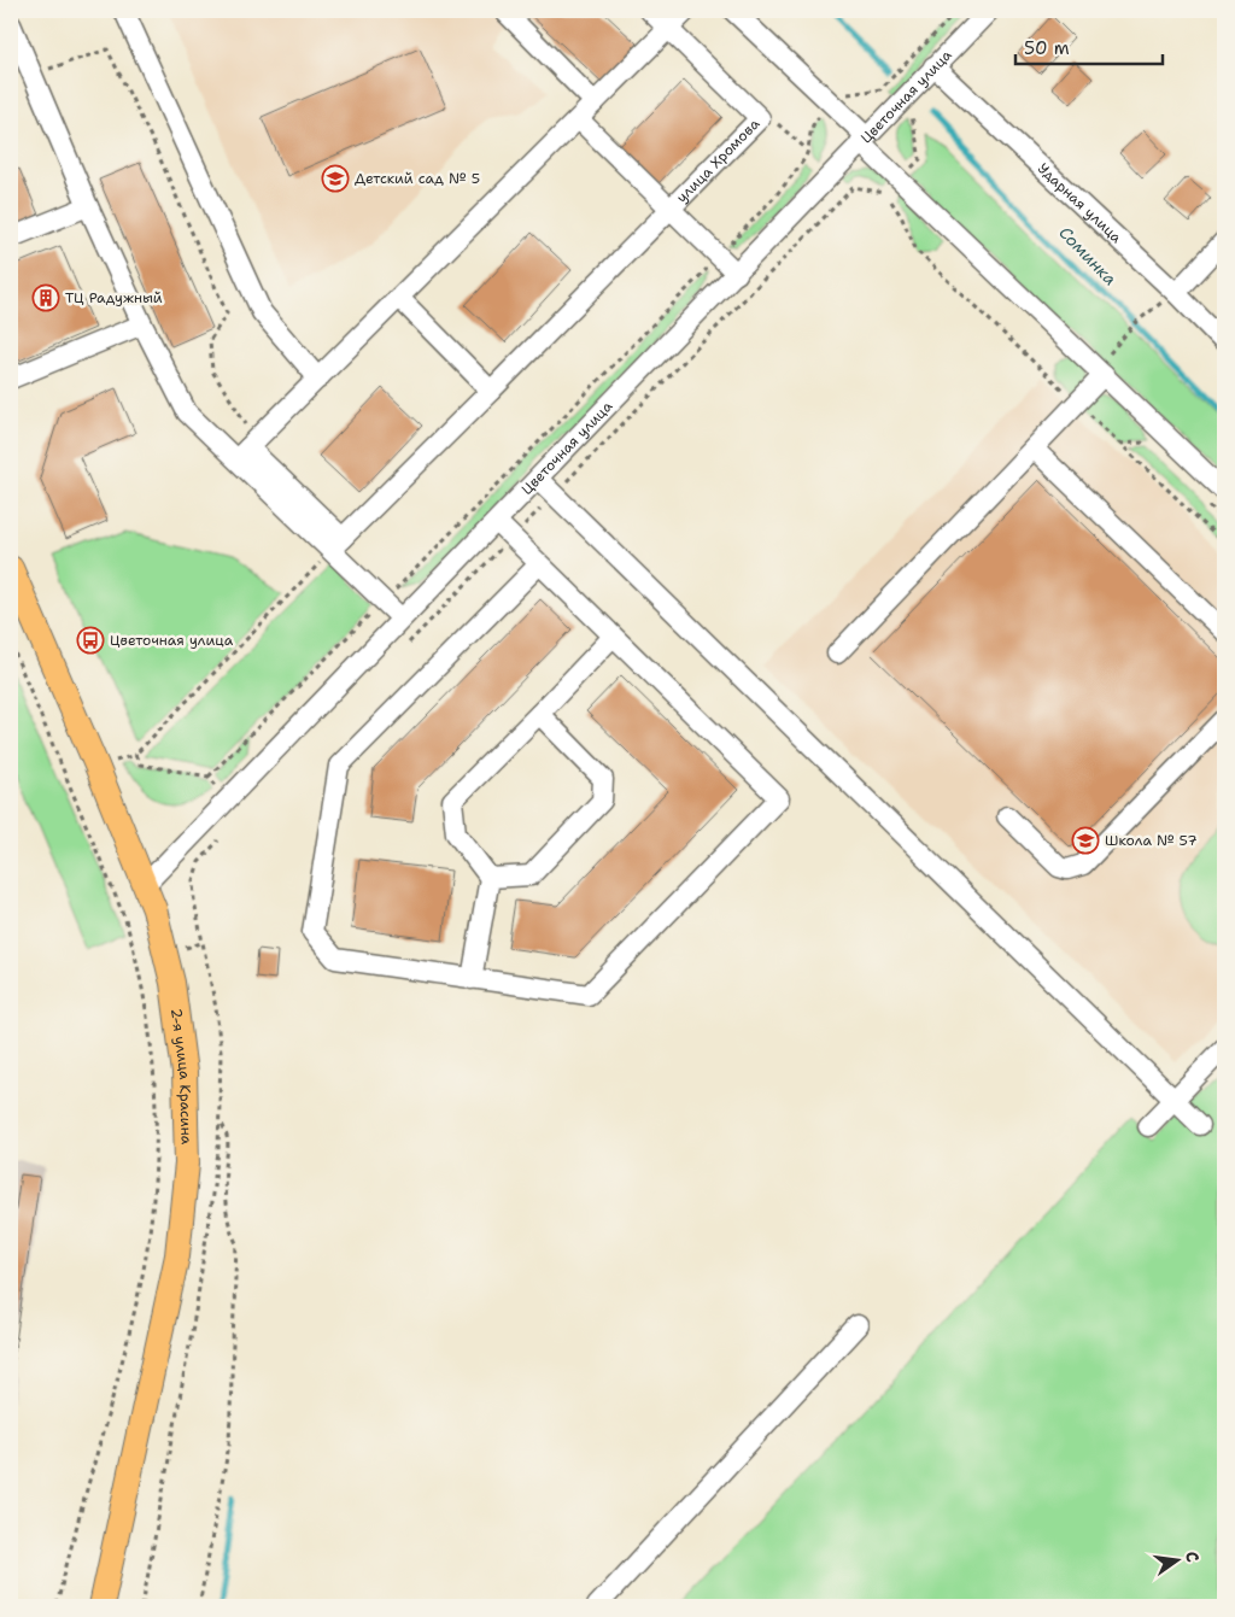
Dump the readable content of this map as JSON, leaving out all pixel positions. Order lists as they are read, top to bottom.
{
  "streets": {
    "main road": ["2-я улица Красина"],
    "street": ["Цветочная улица", "улица Хромова", "Ударная улица"]
  },
  "crossings": [
    ["Цветочная улица", "Ударная улица"],
    ["Цветочная улица", "2-я улица Красина"]
  ],
  "water": ["Соминка"],
  "places": {
    "school or university": ["Детский сад № 5", "Школа № 57"],
    "building": ["ТЦ Радужный"],
    "bus stop": ["Цветочная улица"]
  },
  "scale_bar": "50 m",
  "north": "right"
}
